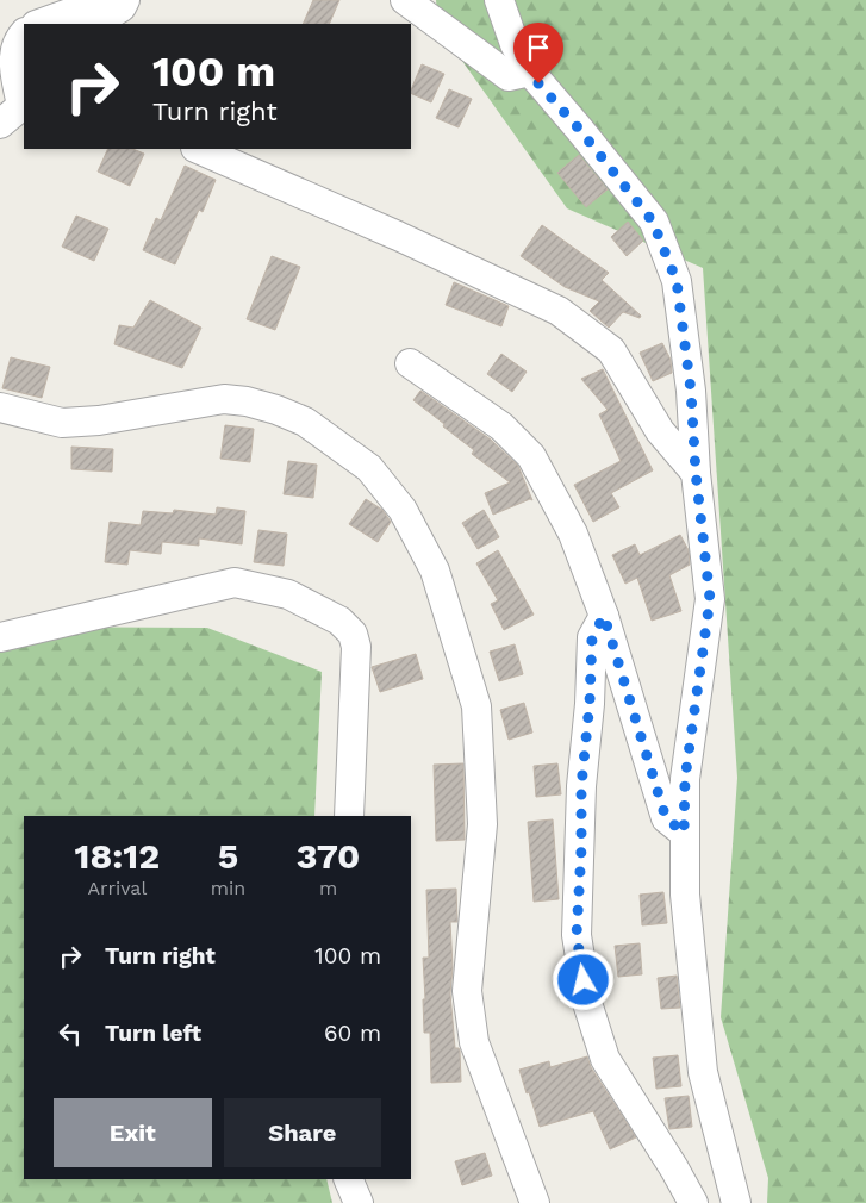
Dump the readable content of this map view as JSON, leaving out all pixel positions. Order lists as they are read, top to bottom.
{
  "page": {
    "turn": ["100 m", "Turn right"],
    "eta": [
      "18:12",
      "Arrival",
      "5",
      "min",
      "370",
      "m"
    ],
    "list": [
      {
        "name": "Turn right",
        "value": "100 m"
      },
      {
        "name": "Turn left",
        "value": "60 m"
      }
    ],
    "buttons": ["Exit", "Share"]
  }
}
